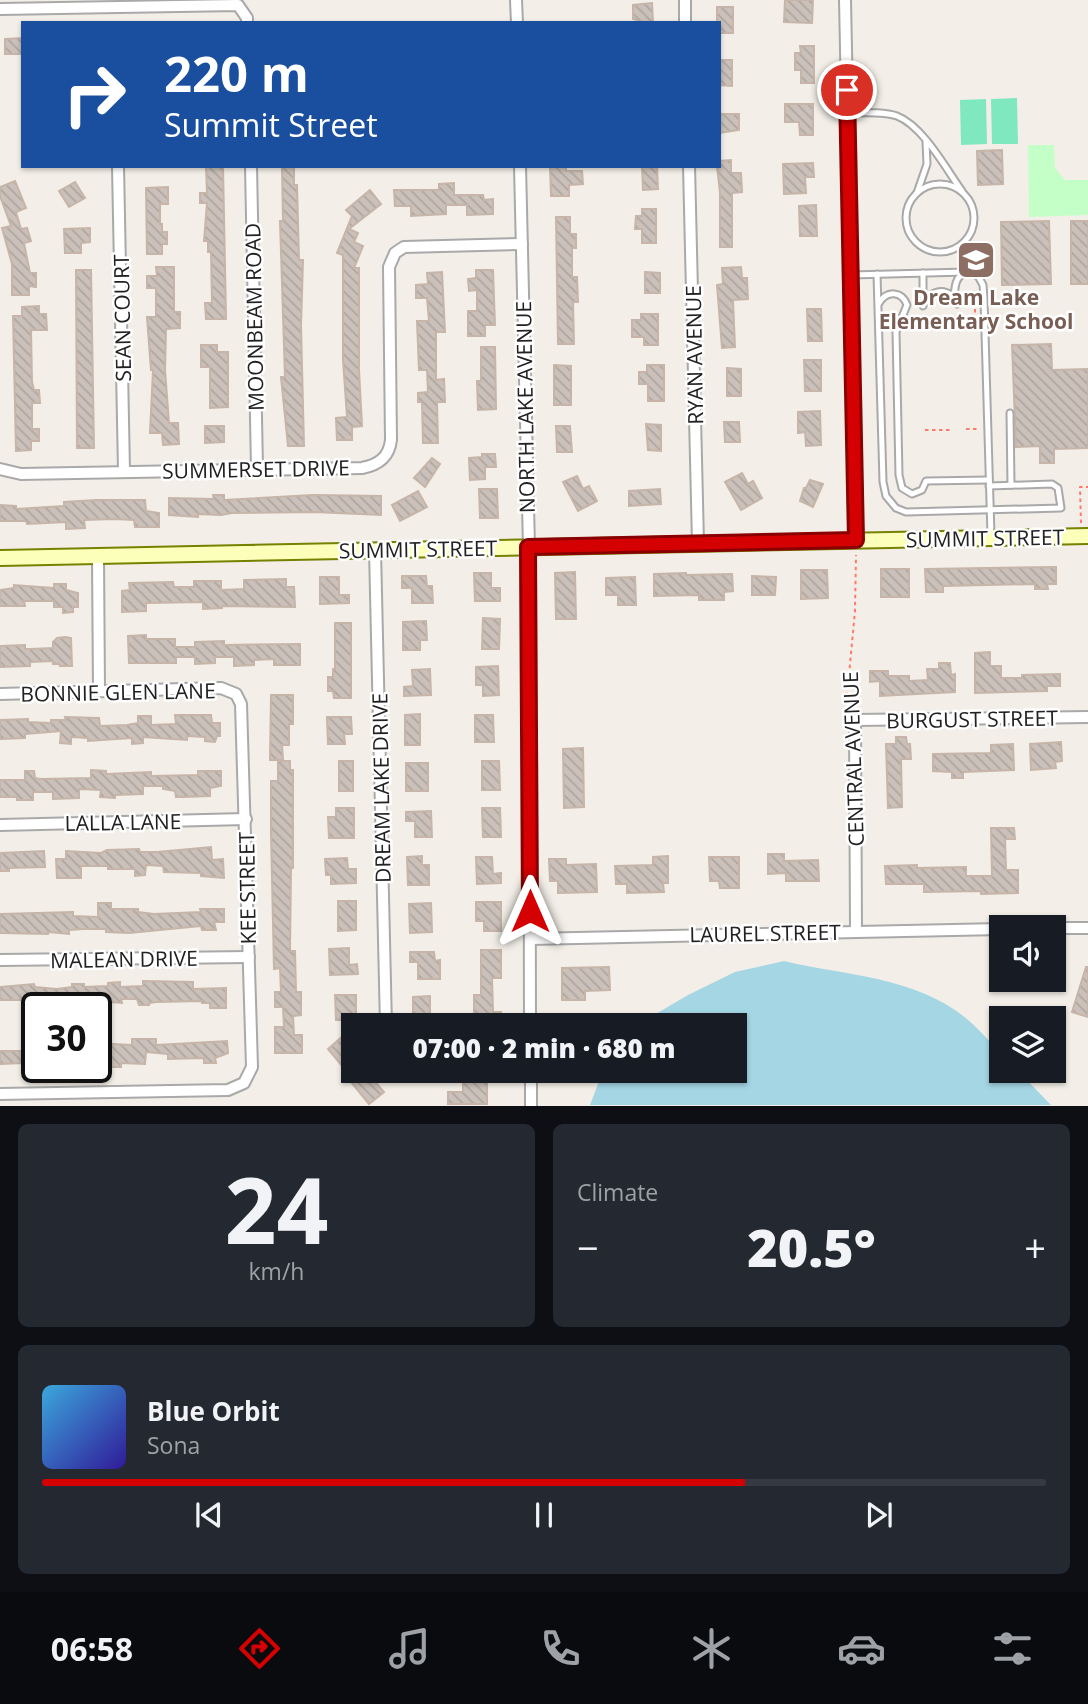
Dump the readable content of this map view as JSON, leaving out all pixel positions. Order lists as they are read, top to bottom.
{
  "streets": {
    "street": [
      "MOONBEAM ROAD",
      "SEAN COURT",
      "RYAN AVENUE",
      "NORTH LAKE AVENUE",
      "SUMMERSET DRIVE",
      "SUMMIT STREET",
      "BONNIE GLEN LANE",
      "BURGUST STREET",
      "CENTRAL AVENUE",
      "DREAM LAKE DRIVE",
      "LALLA LANE",
      "KEE STREET",
      "LAUREL STREET",
      "MALEAN DRIVE"
    ]
  },
  "crossings": [
    ["MOONBEAM ROAD", "SUMMERSET DRIVE"],
    ["SEAN COURT", "SUMMERSET DRIVE"],
    ["RYAN AVENUE", "SUMMIT STREET"],
    ["NORTH LAKE AVENUE", "SUMMERSET DRIVE"],
    ["NORTH LAKE AVENUE", "SUMMIT STREET"],
    ["NORTH LAKE AVENUE", "LAUREL STREET"],
    ["SUMMIT STREET", "CENTRAL AVENUE"],
    ["SUMMIT STREET", "DREAM LAKE DRIVE"],
    ["BONNIE GLEN LANE", "KEE STREET"],
    ["BURGUST STREET", "CENTRAL AVENUE"],
    ["CENTRAL AVENUE", "LAUREL STREET"],
    ["LALLA LANE", "KEE STREET"],
    ["KEE STREET", "MALEAN DRIVE"]
  ],
  "places": {
    "school or university": ["Dream Lake Elementary School"]
  },
  "page": {
    "turn": ["220 m", "Summit Street"],
    "limit": "30",
    "trip": "07:00 · 2 min · 680 m",
    "tile": [
      ["24", "km/h"],
      "Climate"
    ],
    "heat": ["−", "20.5°", "+"],
    "song": ["Blue Orbit", "Sona"],
    "tabs": "06:58"
  }
}
